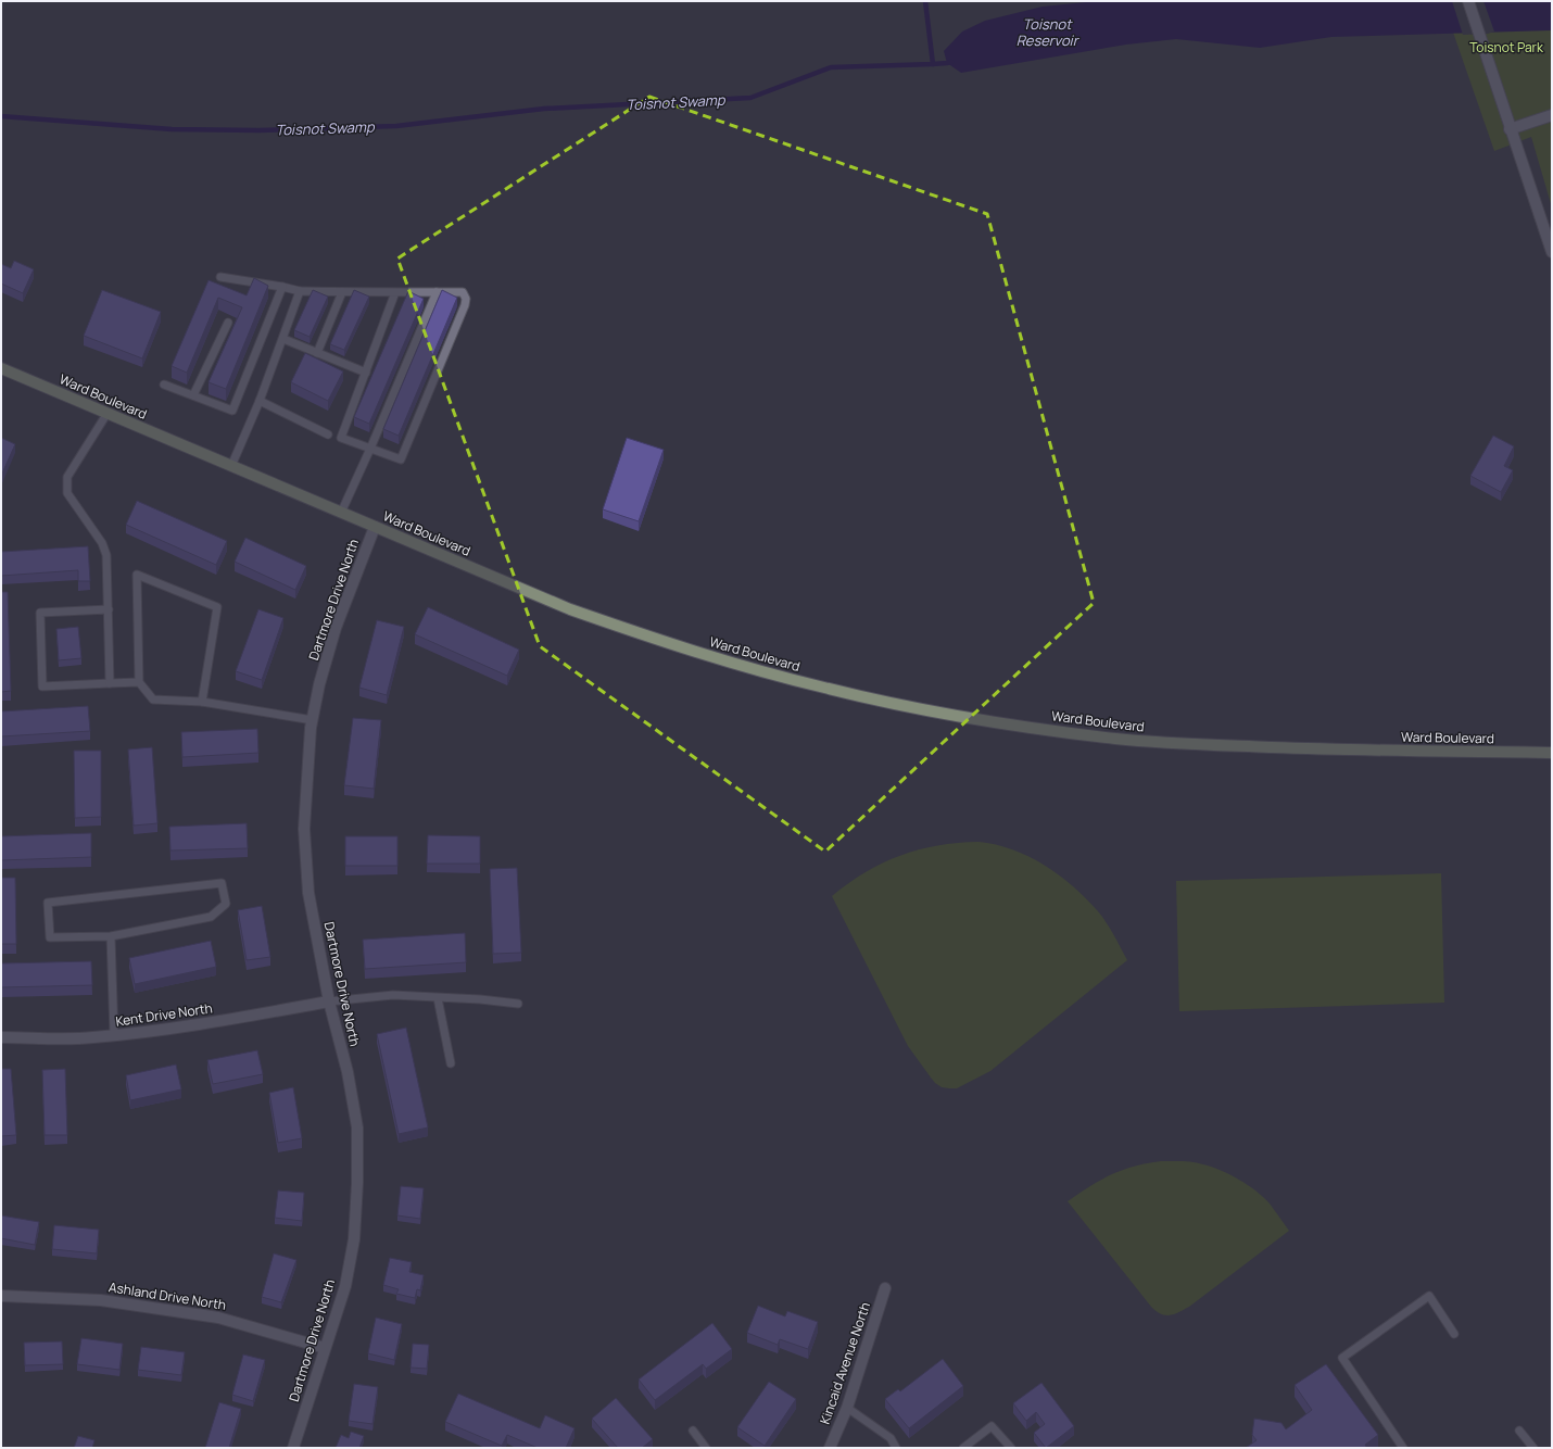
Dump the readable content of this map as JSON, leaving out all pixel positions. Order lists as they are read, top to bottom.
{
  "streets": {
    "main road": ["Ward Boulevard"],
    "street": [
      "Dartmore Drive North",
      "Kent Drive North",
      "Ashland Drive North",
      "Kincaid Avenue North"
    ]
  },
  "crossings": [
    ["Ward Boulevard", "Dartmore Drive North"],
    ["Dartmore Drive North", "Kent Drive North"],
    ["Dartmore Drive North", "Ashland Drive North"]
  ],
  "water": ["Toisnot Reservoir", "Toisnot Swamp"],
  "parks": ["Toisnot Park"]
}
